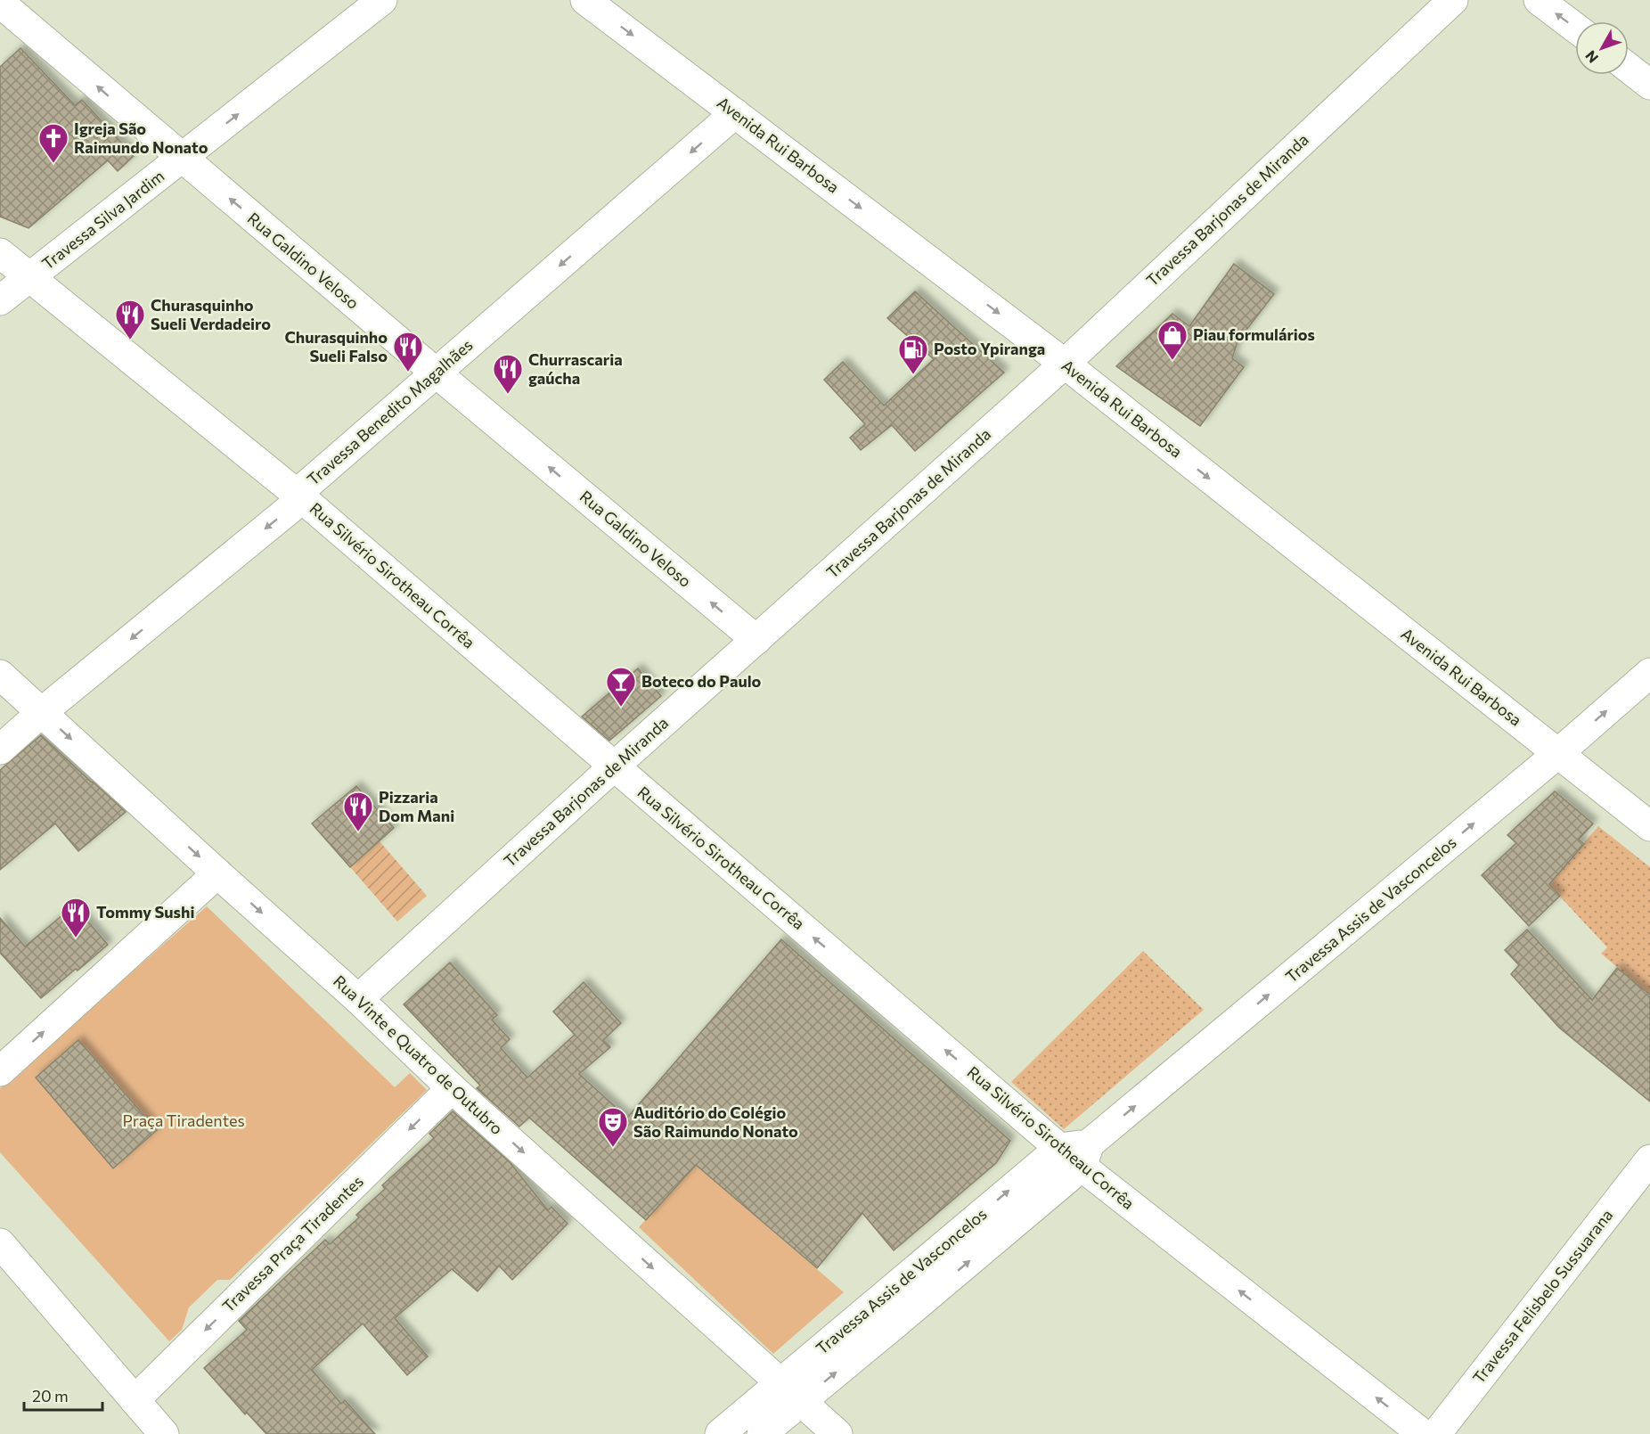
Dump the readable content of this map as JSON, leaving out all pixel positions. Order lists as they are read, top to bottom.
{
  "streets": {
    "street": [
      "Avenida Rui Barbosa",
      "Travessa Barjonas de Miranda",
      "Travessa Silva Jardim",
      "Rua Galdino Veloso",
      "Travessa Benedito Magalhães",
      "Rua Silvério Sirotheau Corrêa",
      "Travessa Assis de Vasconcelos",
      "Rua Vinte e Quatro de Outubro",
      "Travessa Praça Tiradentes",
      "Travessa Felisbelo Sussuarana"
    ]
  },
  "crossings": [
    ["Avenida Rui Barbosa", "Travessa Barjonas de Miranda"],
    ["Avenida Rui Barbosa", "Travessa Benedito Magalhães"],
    ["Avenida Rui Barbosa", "Travessa Assis de Vasconcelos"],
    ["Travessa Barjonas de Miranda", "Rua Galdino Veloso"],
    ["Travessa Barjonas de Miranda", "Rua Silvério Sirotheau Corrêa"],
    ["Travessa Barjonas de Miranda", "Rua Vinte e Quatro de Outubro"],
    ["Travessa Silva Jardim", "Rua Galdino Veloso"],
    ["Travessa Silva Jardim", "Rua Silvério Sirotheau Corrêa"],
    ["Rua Galdino Veloso", "Travessa Benedito Magalhães"],
    ["Travessa Benedito Magalhães", "Rua Silvério Sirotheau Corrêa"],
    ["Travessa Benedito Magalhães", "Rua Vinte e Quatro de Outubro"],
    ["Rua Silvério Sirotheau Corrêa", "Travessa Assis de Vasconcelos"],
    ["Travessa Assis de Vasconcelos", "Rua Vinte e Quatro de Outubro"],
    ["Rua Vinte e Quatro de Outubro", "Travessa Praça Tiradentes"]
  ],
  "one_way": [
    "Avenida Rui Barbosa",
    "Travessa Silva Jardim",
    "Rua Galdino Veloso",
    "Travessa Benedito Magalhães",
    "Rua Silvério Sirotheau Corrêa",
    "Travessa Assis de Vasconcelos",
    "Rua Vinte e Quatro de Outubro",
    "Travessa Praça Tiradentes"
  ],
  "parks": ["Praça Tiradentes"],
  "places": {
    "church": ["Igreja São Raimundo Nonato"],
    "restaurant": [
      "Churasquinho Sueli Verdadeiro",
      "Churasquinho Sueli Falso",
      "Churrascaria gaúcha",
      "Pizzaria Dom Mani",
      "Tommy Sushi"
    ],
    "shop": ["Piau formulários"],
    "fuel station": ["Posto Ypiranga"],
    "bar": ["Boteco do Paulo"],
    "theatre": ["Auditório do Colégio São Raimundo Nonato"]
  },
  "scale_bar": "20 m",
  "north": "bottom left"
}
